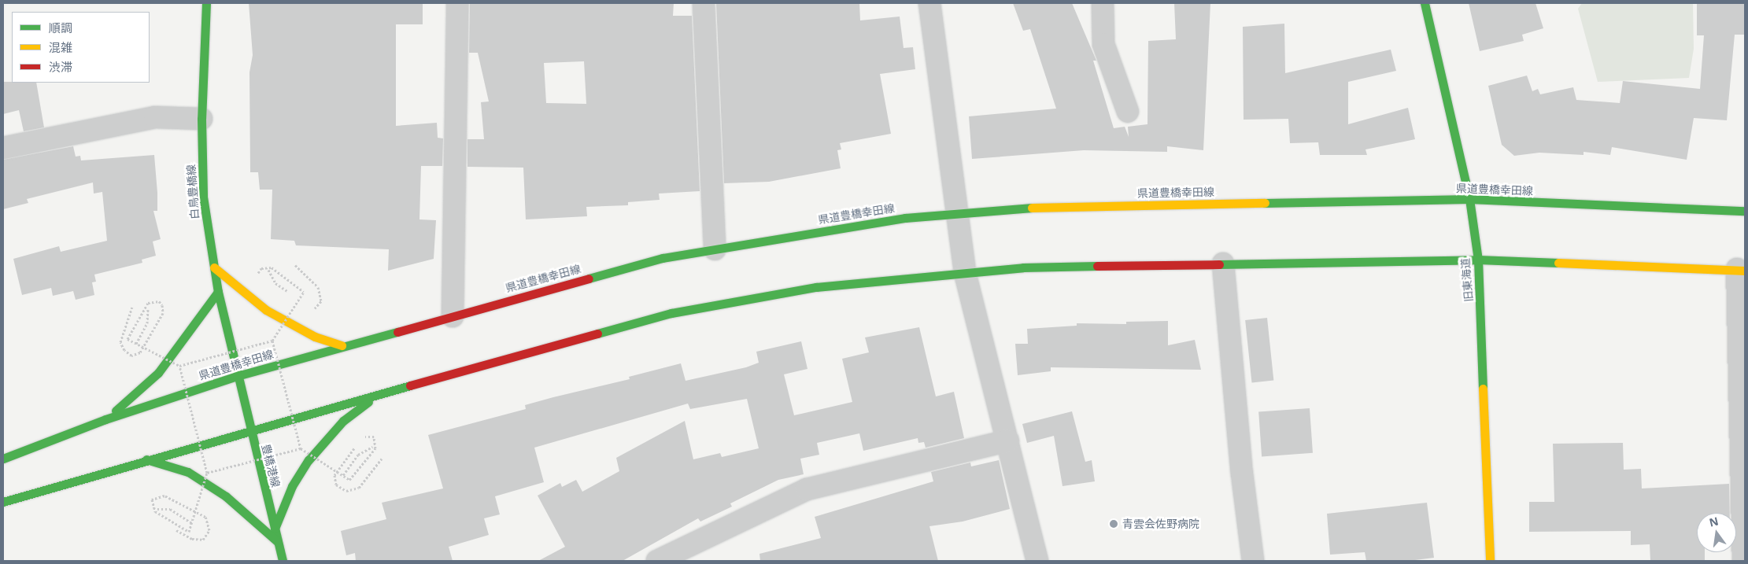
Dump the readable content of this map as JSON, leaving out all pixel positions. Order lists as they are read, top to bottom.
{
  "streets": {
    "main road": [
      "県道豊橋幸田線",
      "白鳥豊橋線",
      "旧東海道",
      "豊橋港線"
    ]
  },
  "crossings": [
    ["県道豊橋幸田線", "白鳥豊橋線"],
    ["県道豊橋幸田線", "旧東海道"],
    ["県道豊橋幸田線", "豊橋港線"],
    ["白鳥豊橋線", "豊橋港線"]
  ],
  "places": ["青雲会佐野病院"],
  "legend": ["順調", "混雑", "渋滞"],
  "north": "top"
}
